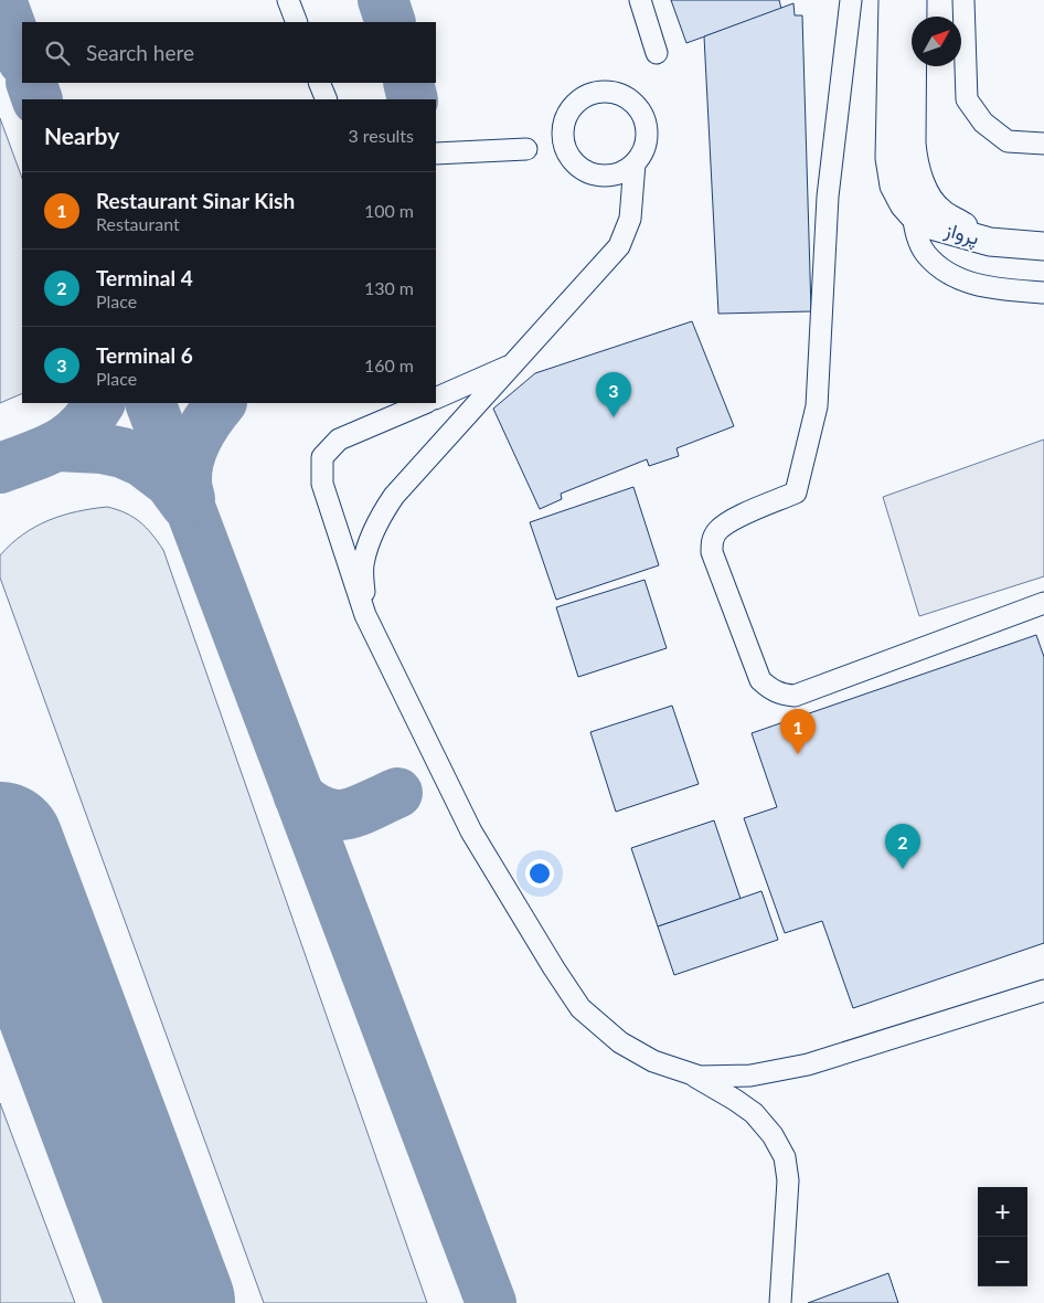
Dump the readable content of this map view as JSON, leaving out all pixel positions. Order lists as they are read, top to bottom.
{
  "streets": {
    "main road": ["پرواز"]
  },
  "north": "top right",
  "page": {
    "search": "Search here",
    "heading": ["Nearby", "3 results"],
    "list": [
      {
        "mark": "1",
        "name": "Restaurant Sinar Kish",
        "note": "Restaurant",
        "value": "100 m"
      },
      {
        "mark": "2",
        "name": "Terminal 4",
        "note": "Place",
        "value": "130 m"
      },
      {
        "mark": "3",
        "name": "Terminal 6",
        "note": "Place",
        "value": "160 m"
      }
    ],
    "pins": ["3", "1", "2"],
    "map_buttons": ["+", "−"]
  }
}
